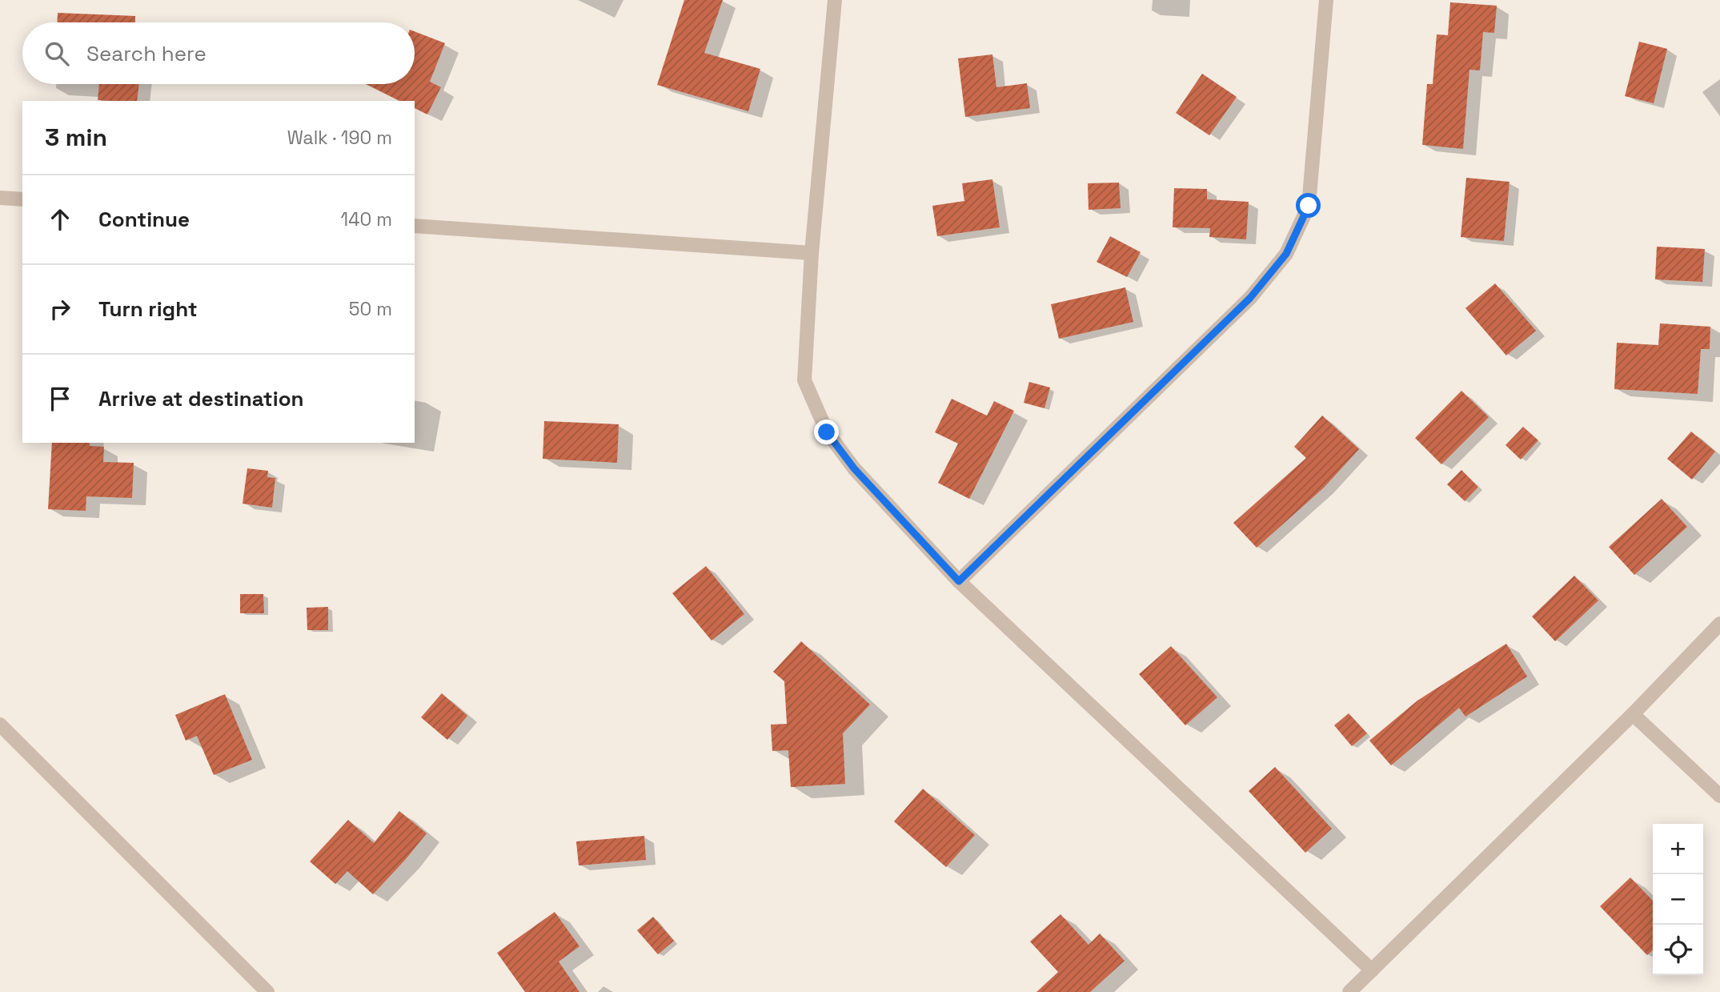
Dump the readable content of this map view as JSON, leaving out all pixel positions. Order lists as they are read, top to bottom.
{
  "page": {
    "search": "Search here",
    "heading": ["3 min", "Walk · 190 m"],
    "list": [
      ["Continue", "140 m"],
      ["Turn right", "50 m"],
      "Arrive at destination"
    ],
    "map_buttons": ["+", "−"]
  }
}
